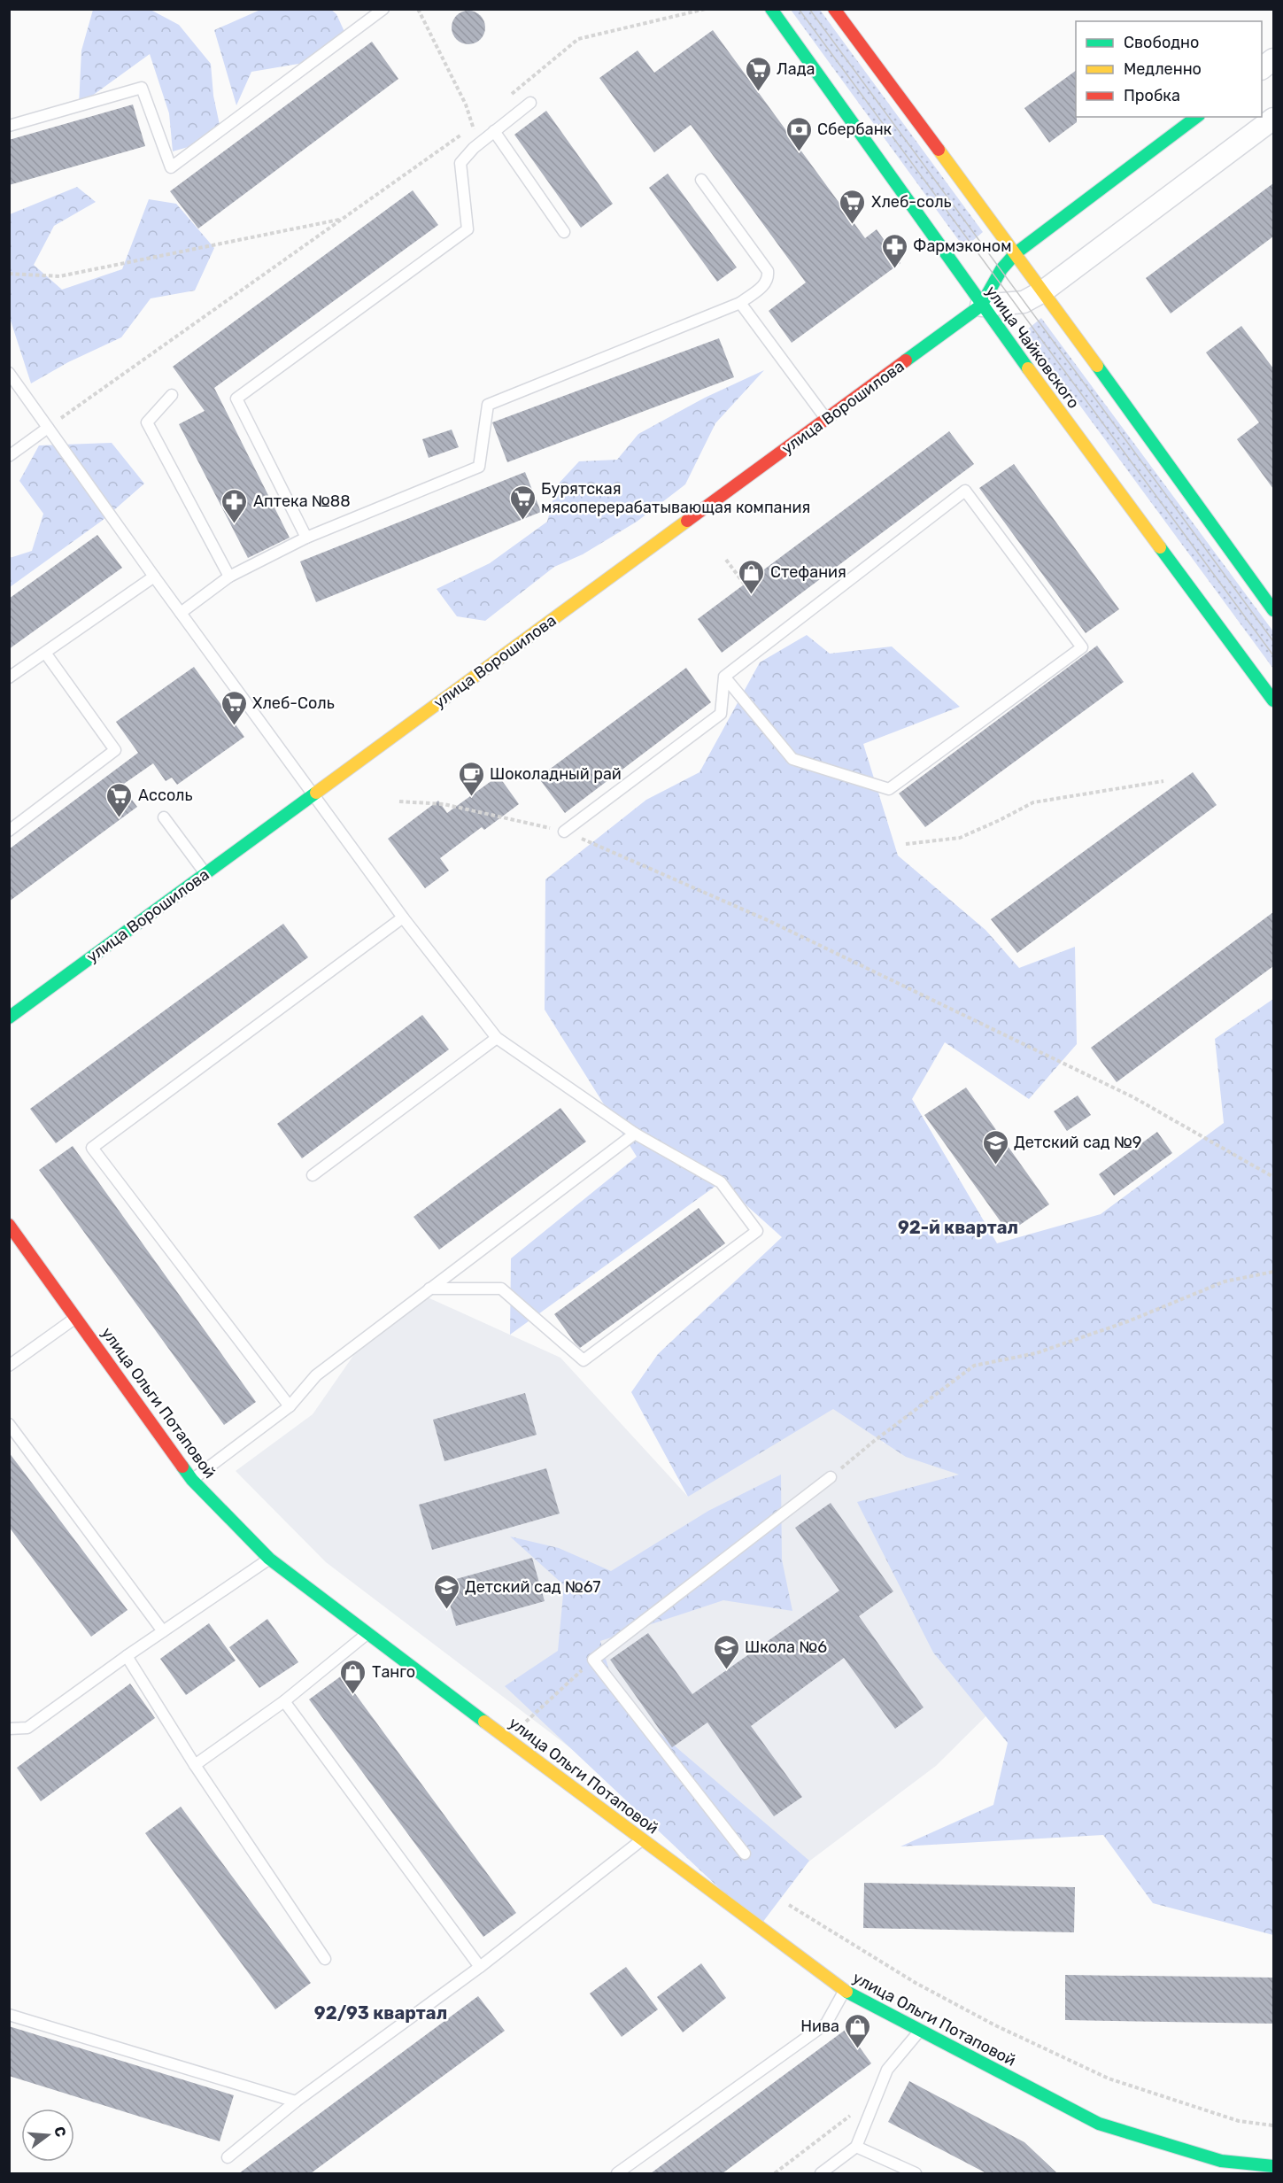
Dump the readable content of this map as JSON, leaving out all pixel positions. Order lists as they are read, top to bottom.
{
  "streets": {
    "street": ["улица Чайковского", "улица Ворошилова", "улица Ольги Потаповой"]
  },
  "crossings": [
    ["улица Чайковского", "улица Ворошилова"]
  ],
  "districts": ["92-й квартал", "92/93 квартал"],
  "places": {
    "supermarket": [
      "Лада",
      "Хлеб-соль",
      "Бурятская мясоперерабатывающая компания",
      "Хлеб-Соль",
      "Ассоль"
    ],
    "bank": ["Сбербанк"],
    "pharmacy": ["Фармэконом", "Аптека №88"],
    "shop": ["Стефания", "Танго", "Нива"],
    "cafe": ["Шоколадный рай"],
    "school or university": ["Детский сад №9", "Детский сад №67", "Школа №6"]
  },
  "legend": ["Свободно", "Медленно", "Пробка"],
  "north": "right"
}
